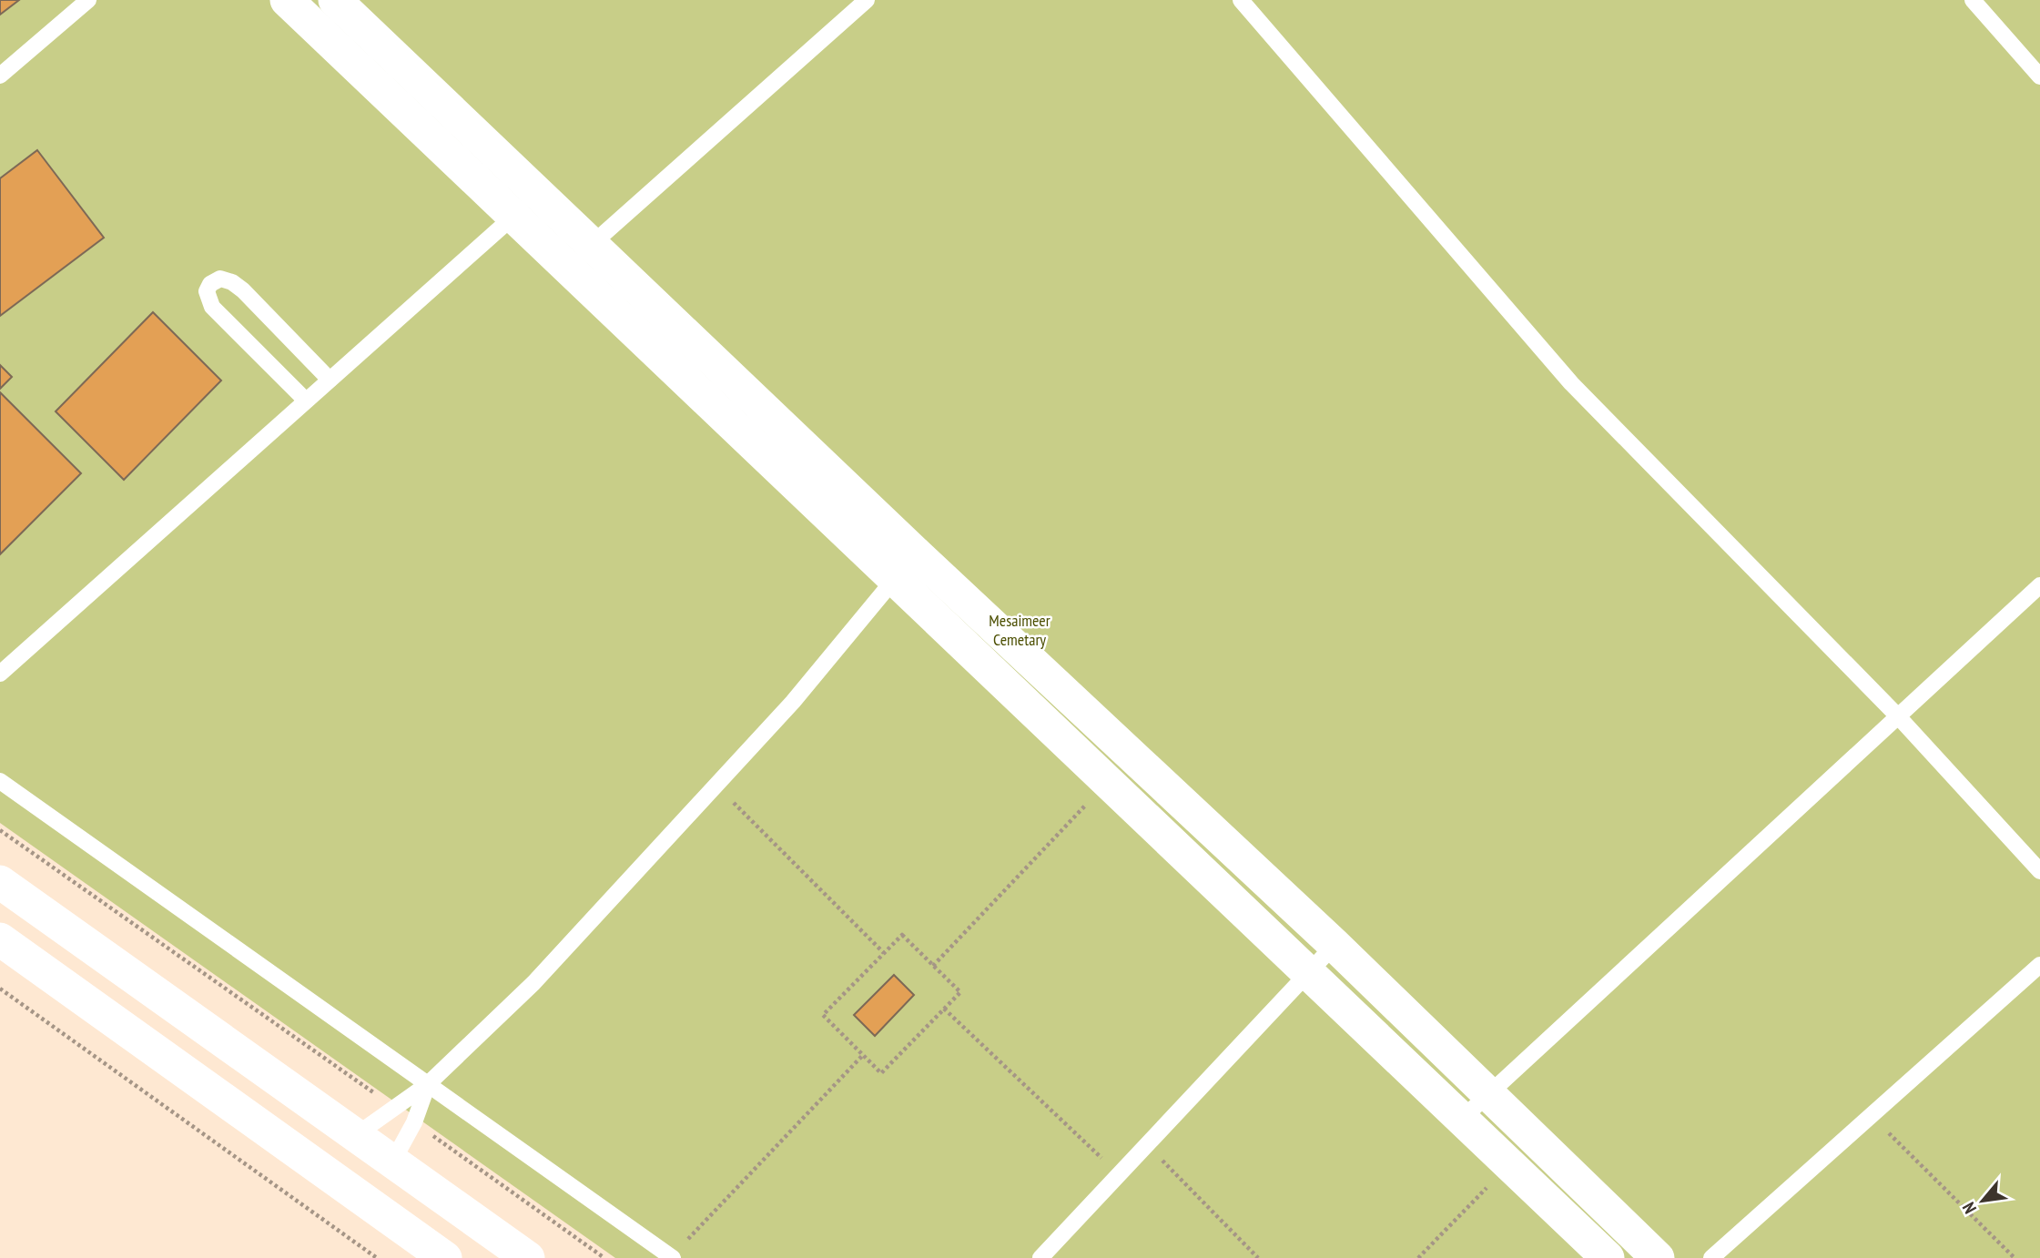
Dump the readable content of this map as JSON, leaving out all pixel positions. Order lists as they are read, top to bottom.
{
  "parks": ["Mesaimeer Cemetary"],
  "north": "bottom left"
}
